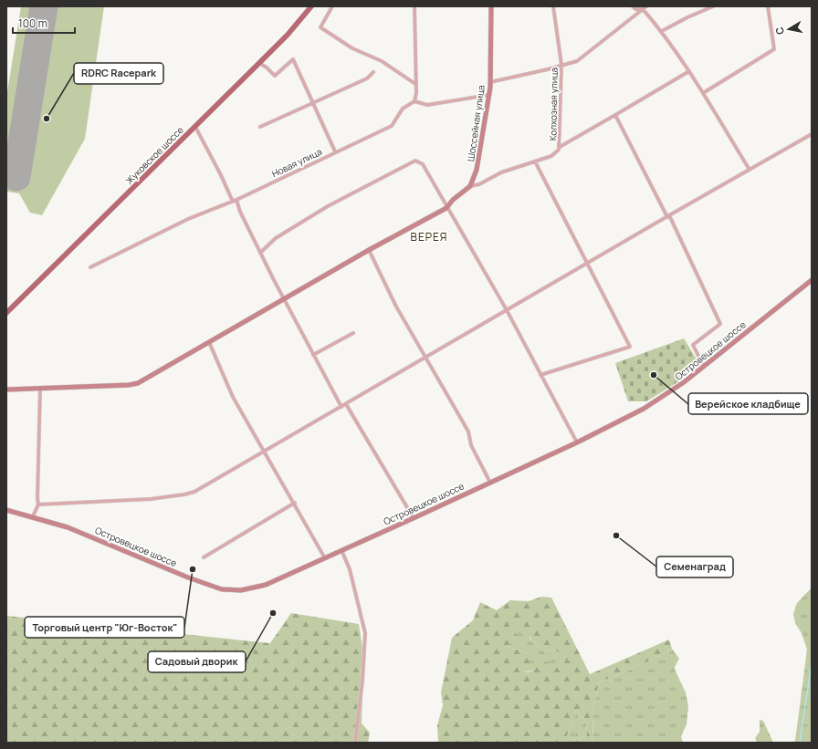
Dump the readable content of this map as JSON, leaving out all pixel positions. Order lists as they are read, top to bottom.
{
  "streets": {
    "main road": ["Шоссейная улица", "Жуковское шоссе", "Островецкое шоссе"],
    "street": ["Колхозная улица", "Новая улица"]
  },
  "crossings": [
    ["Колхозная улица", "Шоссейная улица"]
  ],
  "districts": ["ВЕРЕЯ"],
  "places": [
    "RDRC Racepark",
    "Верейское кладбище",
    "Семенаград",
    "Торговый центр \"Юг-Восток\"",
    "Садовый дворик"
  ],
  "scale_bar": "100 m",
  "north": "left"
}
